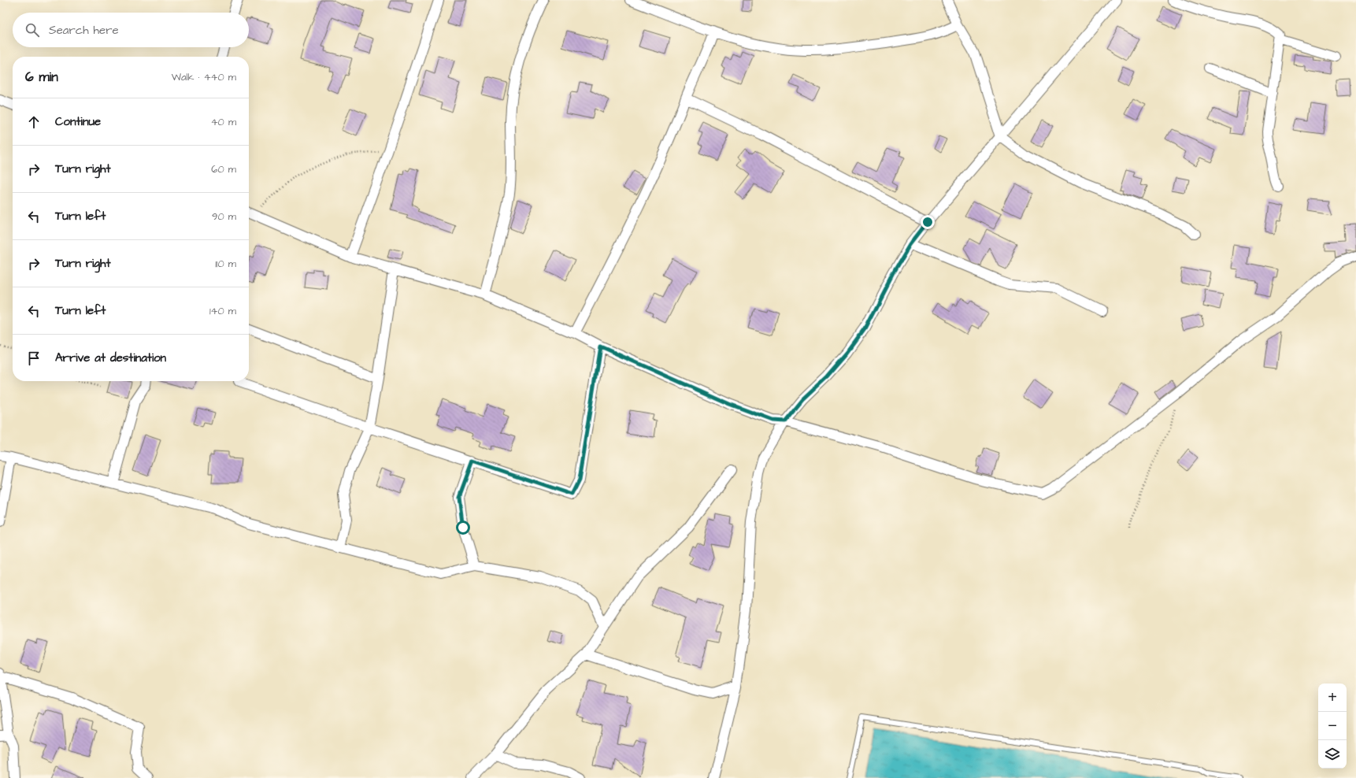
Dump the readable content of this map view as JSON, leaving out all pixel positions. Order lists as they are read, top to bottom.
{
  "page": {
    "search": "Search here",
    "heading": ["6 min", "Walk · 440 m"],
    "list": [
      ["Continue", "40 m"],
      ["Turn right", "60 m"],
      ["Turn left", "90 m"],
      ["Turn right", "110 m"],
      ["Turn left", "140 m"],
      "Arrive at destination"
    ],
    "map_buttons": ["+", "−"]
  }
}
